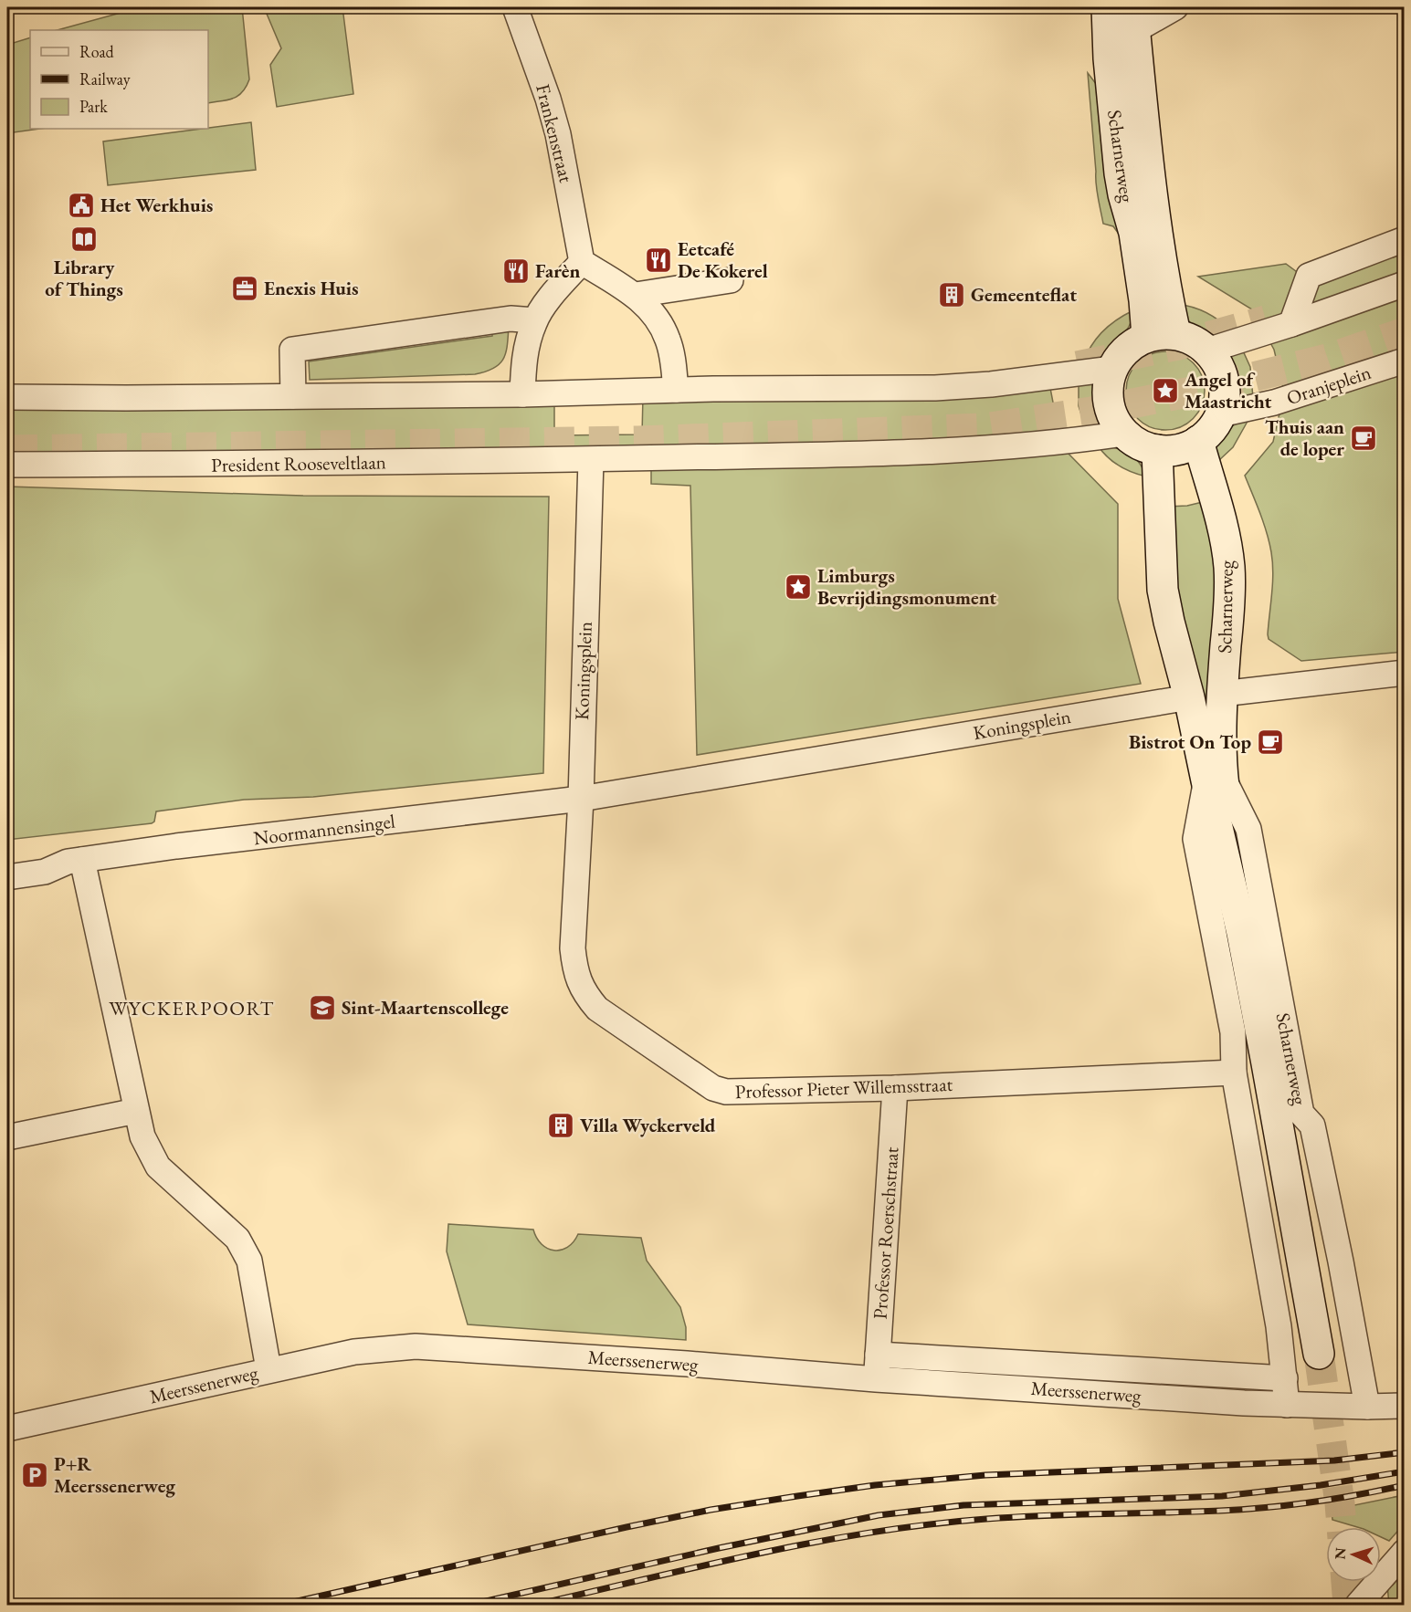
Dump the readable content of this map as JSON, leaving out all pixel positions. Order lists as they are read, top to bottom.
{
  "streets": {
    "street": [
      "Frankenstraat",
      "Scharnerweg",
      "Oranjeplein",
      "President Rooseveltlaan",
      "Koningsplein",
      "Noormannensingel",
      "Professor Pieter Willemsstraat",
      "Professor Roerschstraat",
      "Meerssenerweg"
    ]
  },
  "crossings": [
    ["Scharnerweg", "Oranjeplein"],
    ["Scharnerweg", "Koningsplein"],
    ["Scharnerweg", "Professor Pieter Willemsstraat"],
    ["Scharnerweg", "Meerssenerweg"],
    ["President Rooseveltlaan", "Koningsplein"],
    ["Koningsplein", "Noormannensingel"],
    ["Koningsplein", "Professor Pieter Willemsstraat"],
    ["Noormannensingel", "Professor Pieter Willemsstraat"],
    ["Professor Pieter Willemsstraat", "Professor Roerschstraat"],
    ["Professor Roerschstraat", "Meerssenerweg"]
  ],
  "districts": ["WYCKERPOORT"],
  "places": {
    "public building": ["Het Werkhuis"],
    "library": ["Library of Things"],
    "restaurant": ["Eetcafé De Kokerel", "Farèn"],
    "office": ["Enexis Huis"],
    "building": ["Gemeenteflat", "Villa Wyckerveld"],
    "place": ["Angel of Maastricht", "Limburgs Bevrijdingsmonument"],
    "cafe": ["Thuis aan de loper", "Bistrot On Top"],
    "school or university": ["Sint-Maartenscollege"],
    "parking": ["P+R Meerssenerweg"]
  },
  "legend": ["Road", "Railway", "Park"],
  "north": "left"
}
